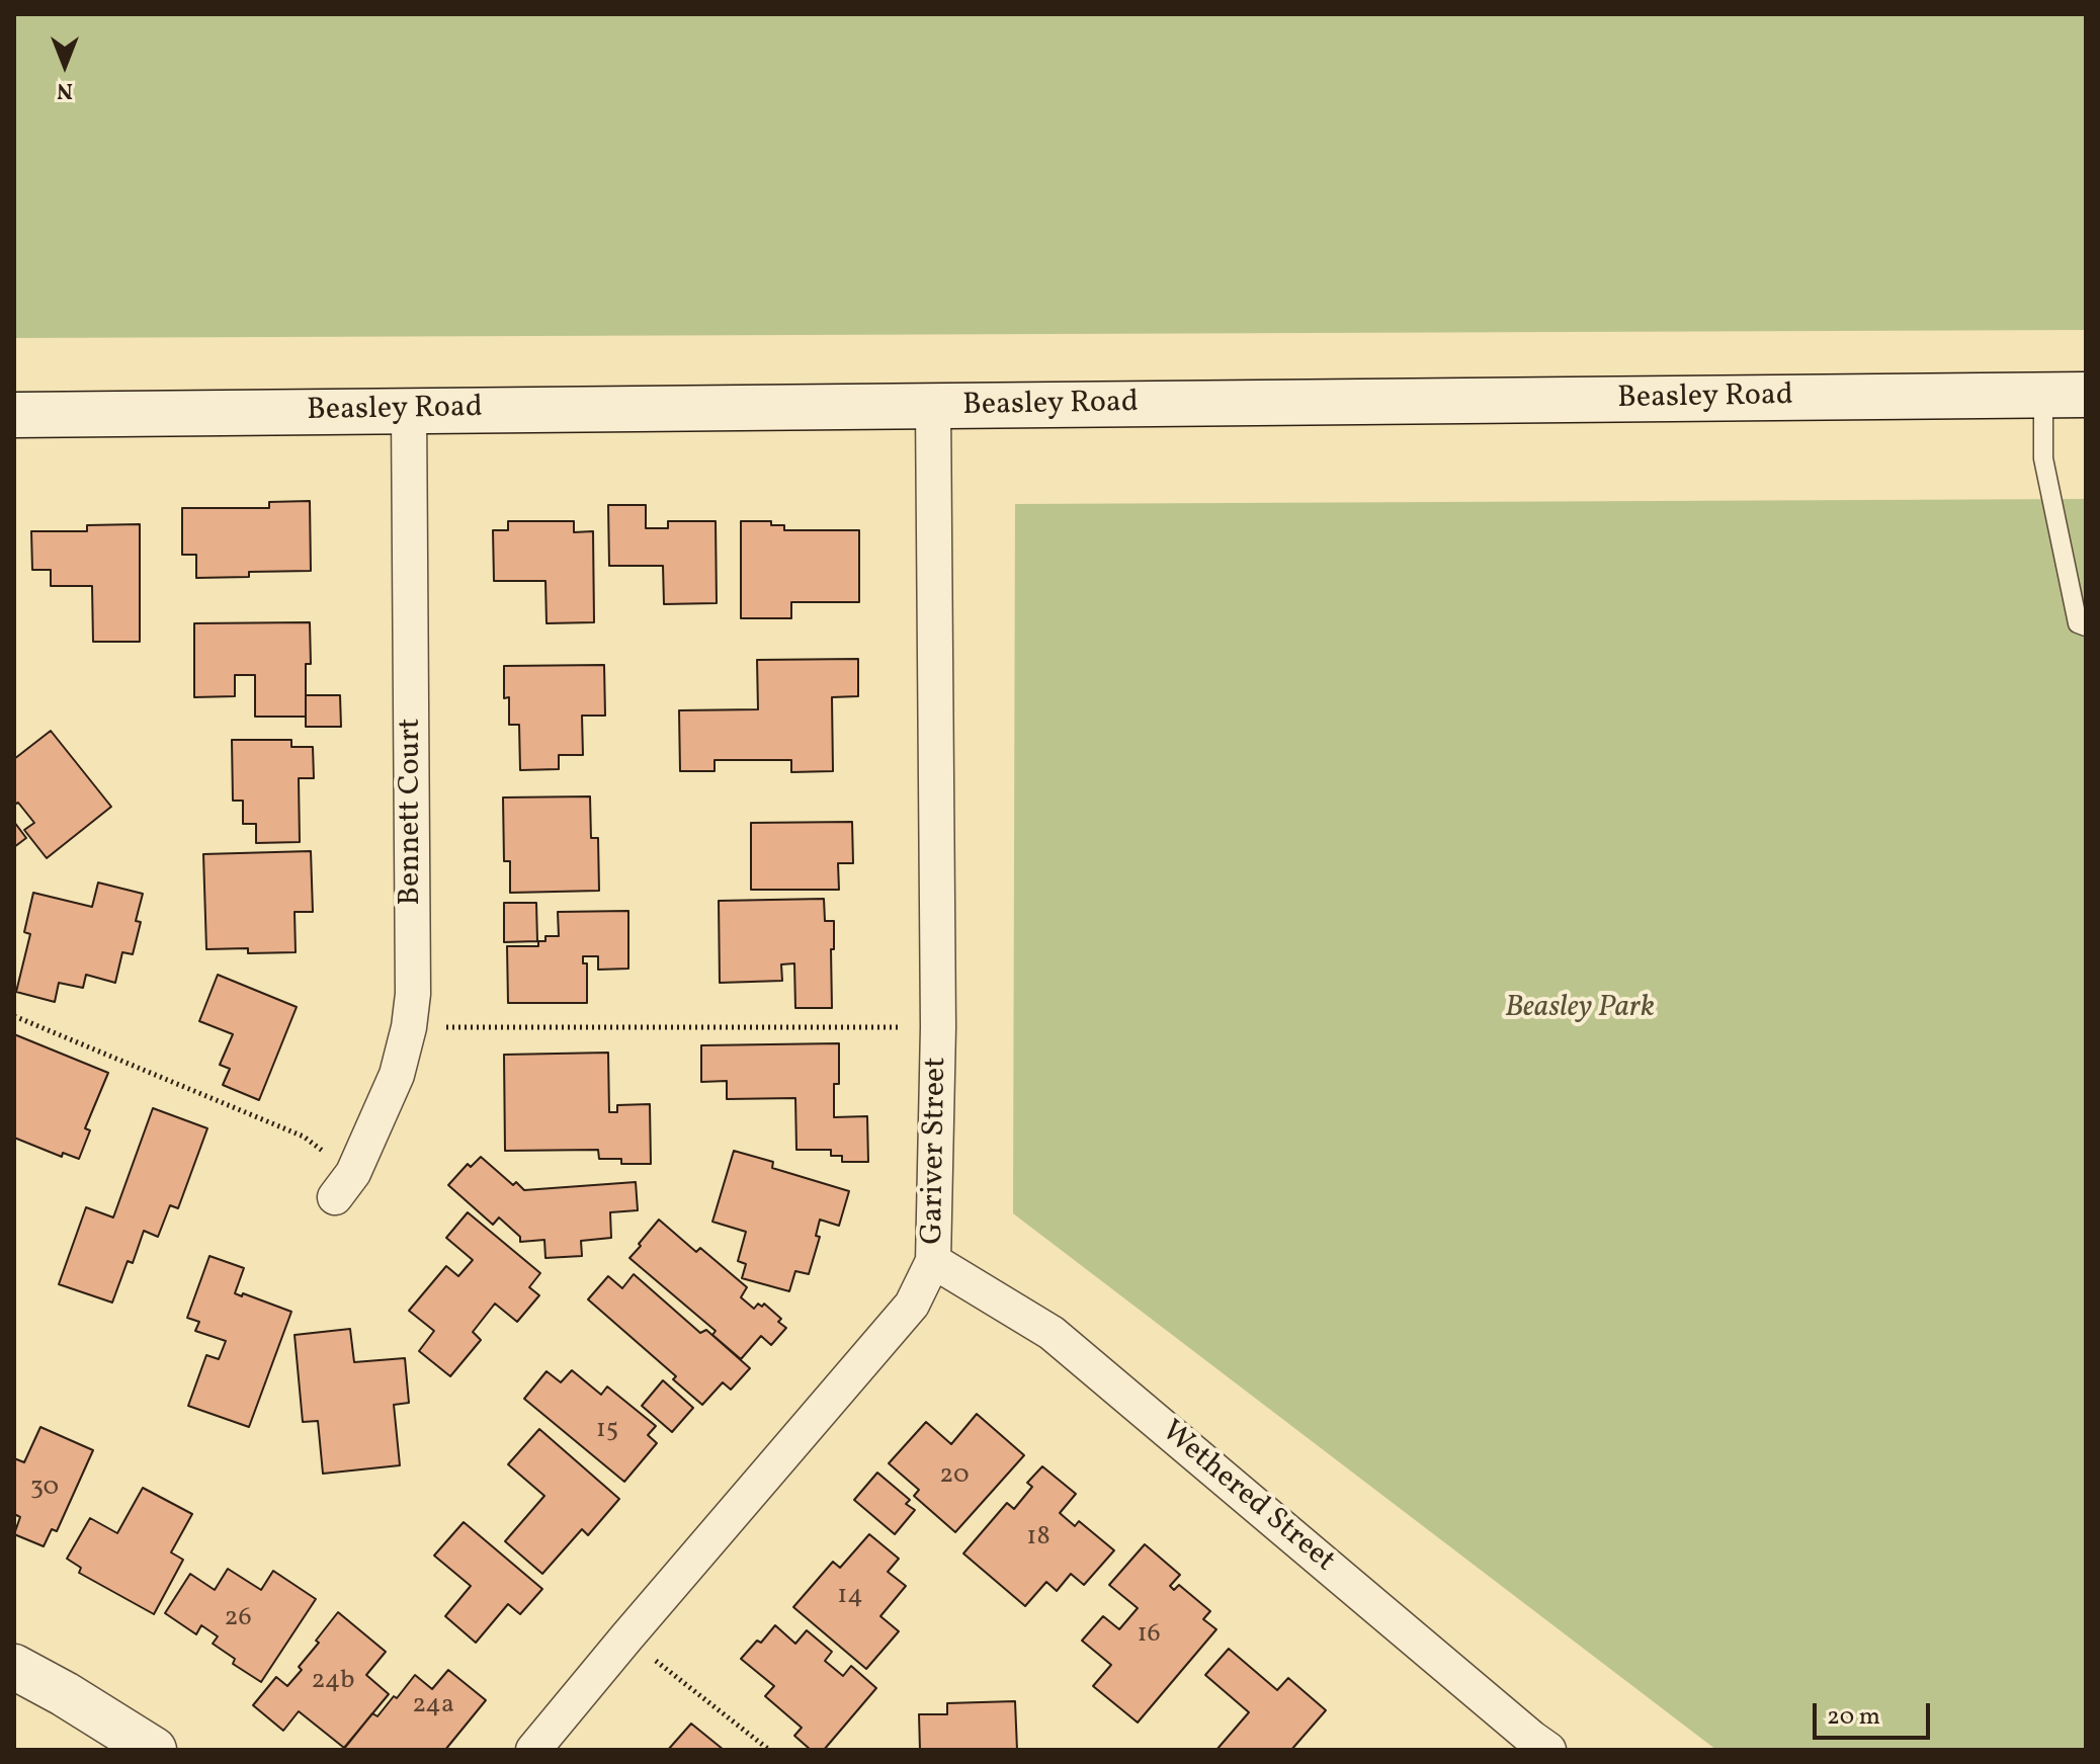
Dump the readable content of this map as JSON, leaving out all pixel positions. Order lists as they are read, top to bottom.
{
  "streets": {
    "main road": ["Beasley Road"],
    "street": ["Bennett Court", "Gariver Street", "Wethered Street"]
  },
  "crossings": [
    ["Beasley Road", "Bennett Court"],
    ["Beasley Road", "Gariver Street"],
    ["Gariver Street", "Wethered Street"]
  ],
  "parks": ["Beasley Park"],
  "house_numbers": [
    "15",
    "20",
    "30",
    "18",
    "14",
    "26",
    "16",
    "24b",
    "24a"
  ],
  "scale_bar": "20 m",
  "north": "bottom"
}
